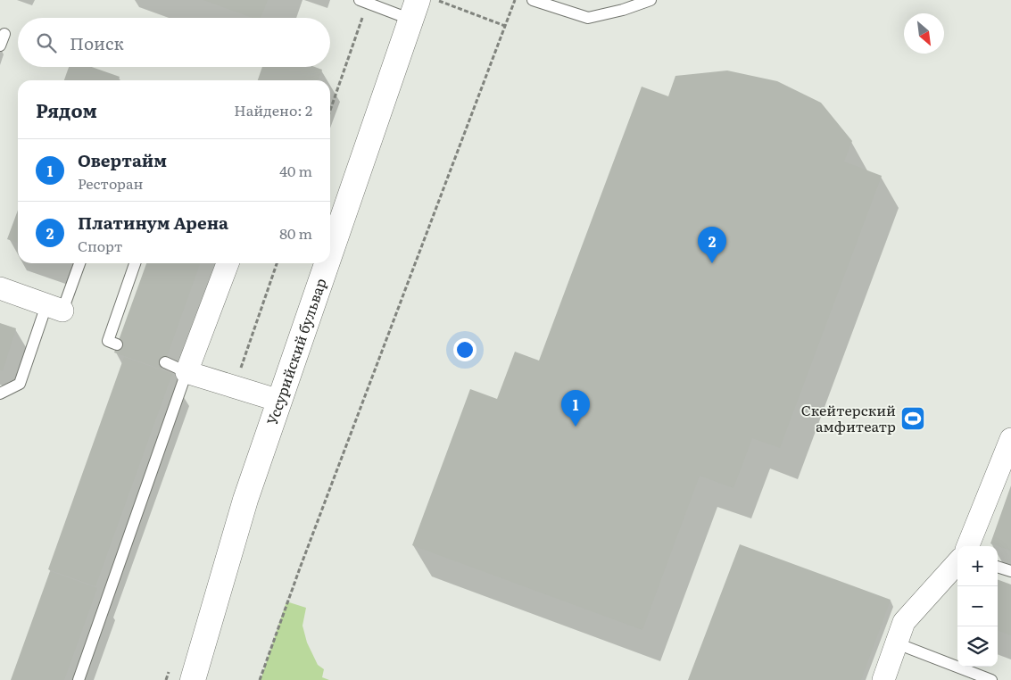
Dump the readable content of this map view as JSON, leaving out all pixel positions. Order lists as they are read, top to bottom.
{
  "streets": {
    "street": ["Уссурийский бульвар"]
  },
  "places": {
    "sports": ["Скейтерский амфитеатр"]
  },
  "north": "bottom right",
  "page": {
    "search": "Поиск",
    "heading": ["Рядом", "Найдено: 2"],
    "list": [
      {
        "mark": "1",
        "name": "Овертайм",
        "note": "Ресторан",
        "value": "40 m"
      },
      {
        "mark": "2",
        "name": "Платинум Арена",
        "note": "Спорт",
        "value": "80 m"
      }
    ],
    "pins": ["2", "1"],
    "map_buttons": ["+", "−"]
  }
}
